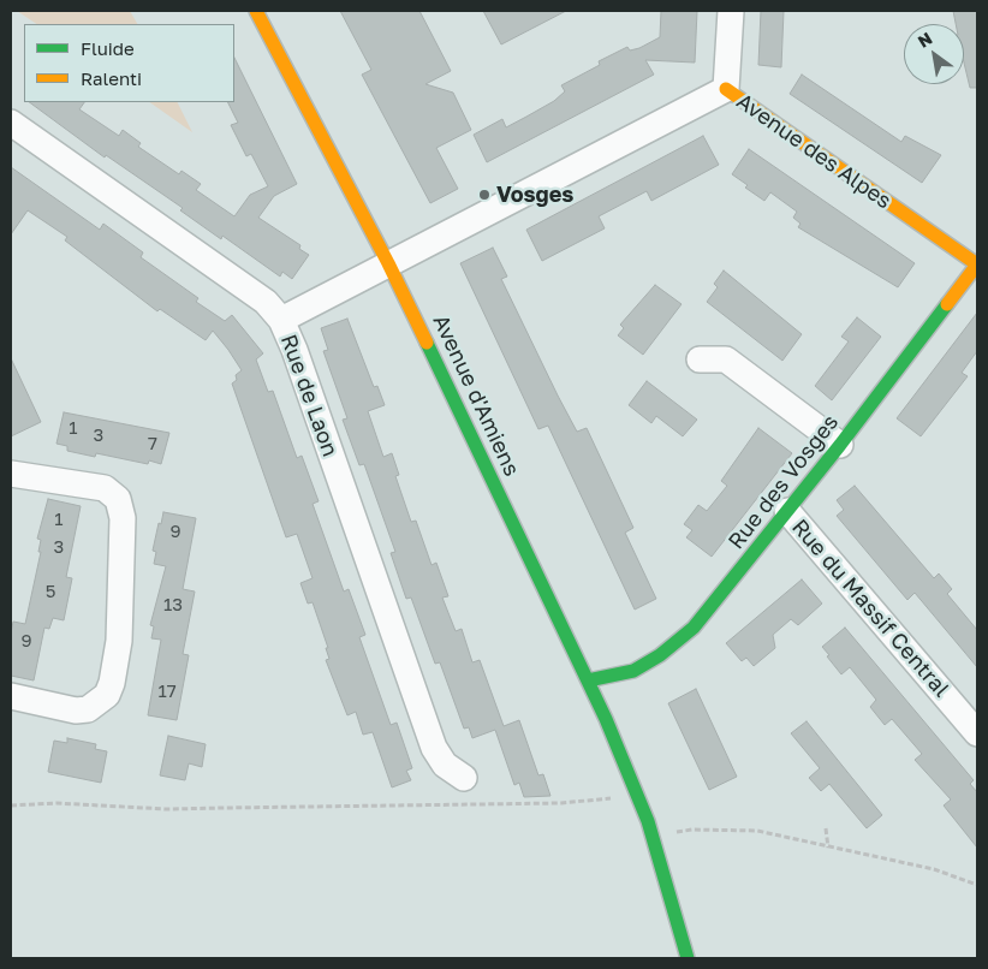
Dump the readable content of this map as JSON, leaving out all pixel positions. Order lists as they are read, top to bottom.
{
  "streets": {
    "main road": ["Avenue des Alpes", "Avenue d'Amiens", "Rue des Vosges"],
    "street": ["Rue de Laon", "Rue du Massif Central"]
  },
  "crossings": [
    ["Avenue des Alpes", "Rue de Laon"],
    ["Avenue des Alpes", "Avenue d'Amiens"],
    ["Avenue des Alpes", "Rue des Vosges"],
    ["Avenue d'Amiens", "Rue des Vosges"],
    ["Rue des Vosges", "Rue du Massif Central"]
  ],
  "places": ["Vosges"],
  "house_numbers": [
    "1",
    "3",
    "7",
    "1",
    "9",
    "3",
    "5",
    "13",
    "9",
    "17"
  ],
  "legend": ["Fluide", "Ralenti"],
  "north": "top left"
}
